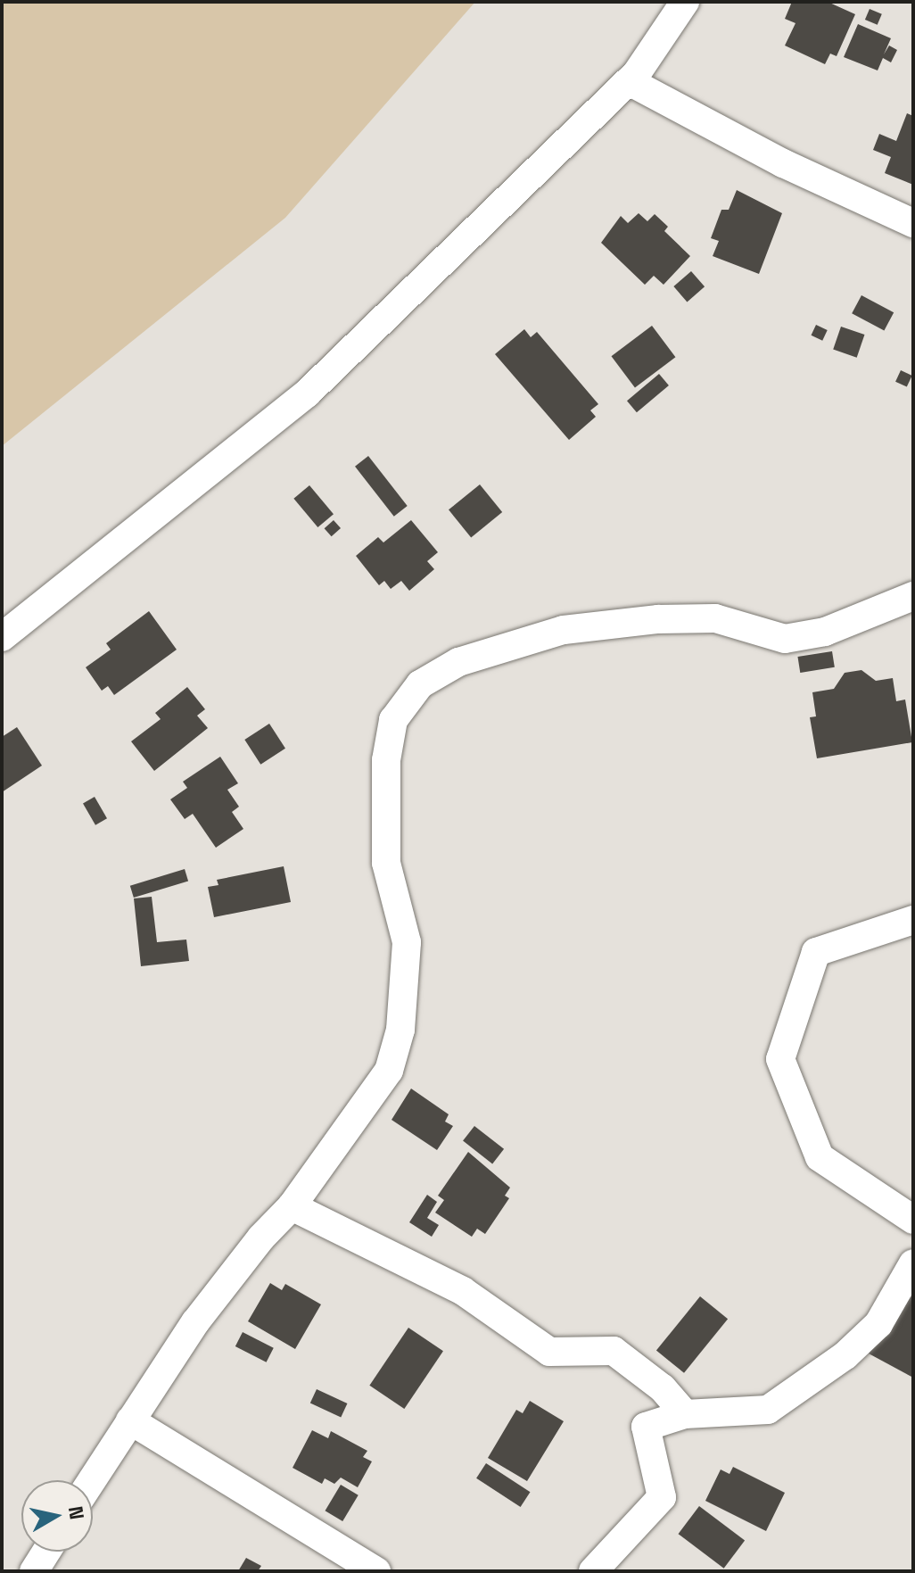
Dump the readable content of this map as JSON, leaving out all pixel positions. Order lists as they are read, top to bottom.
{
  "north": "right"
}
